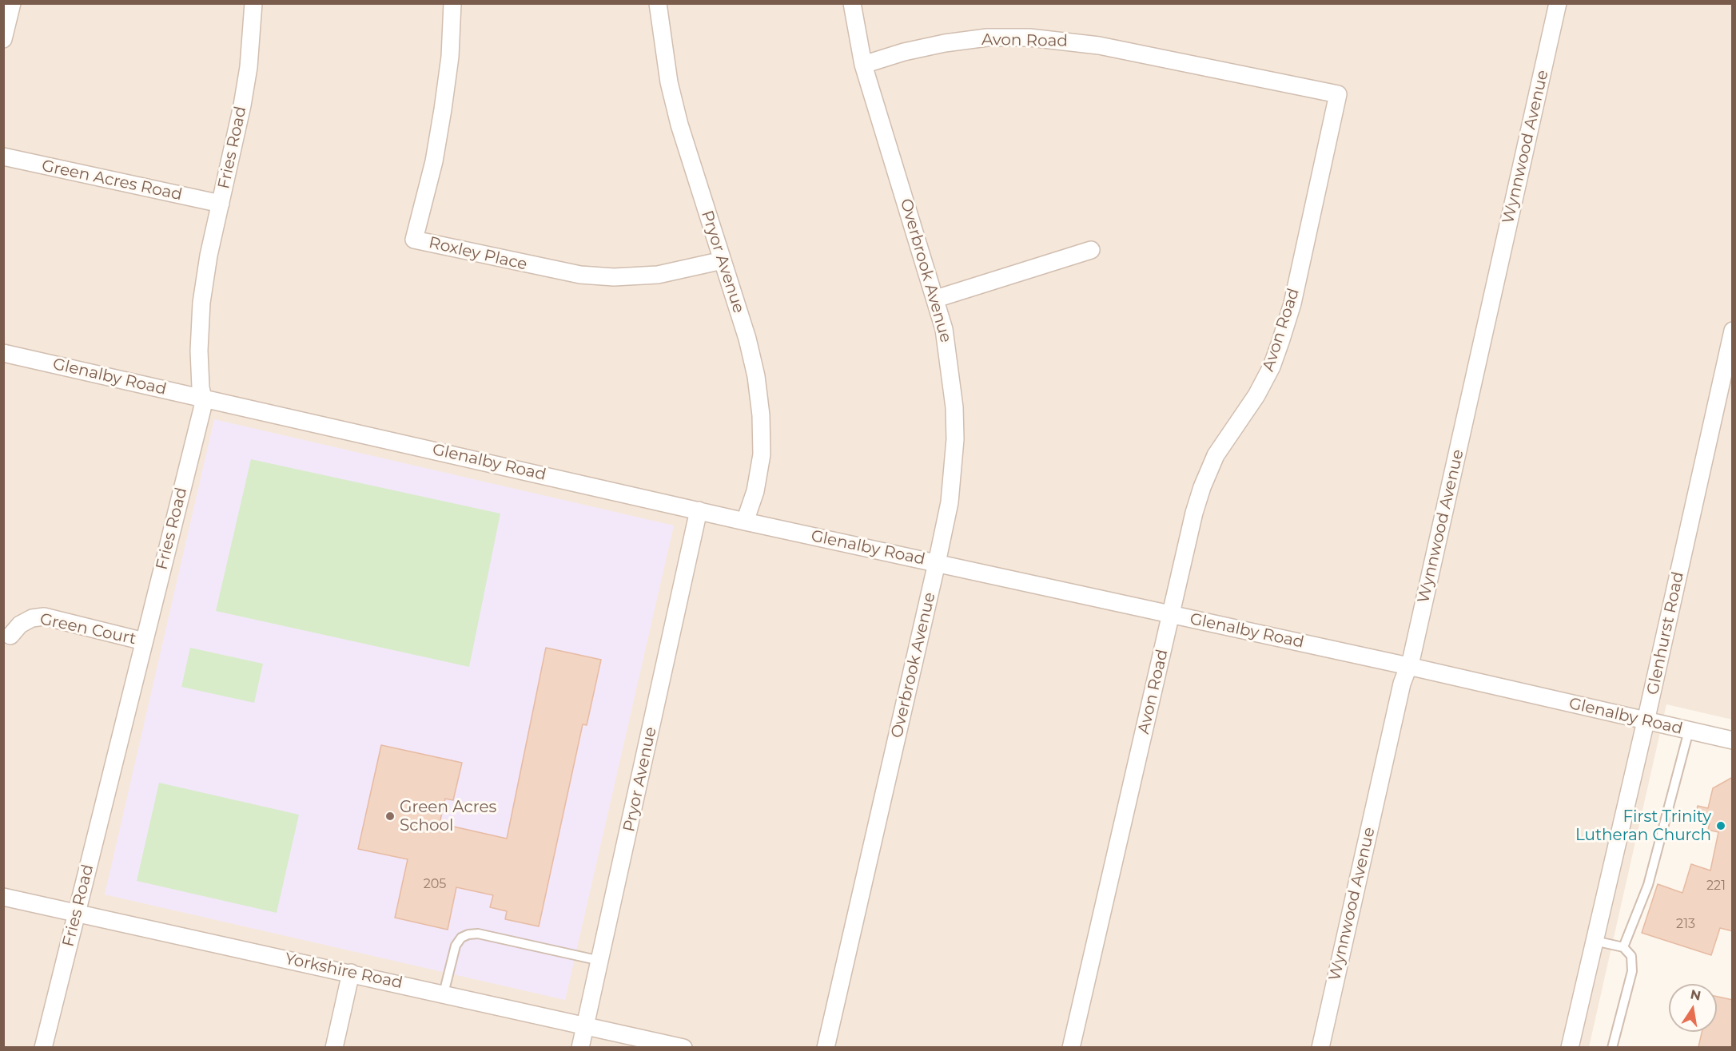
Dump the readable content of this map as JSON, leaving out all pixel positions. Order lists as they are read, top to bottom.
{
  "streets": {
    "street": [
      "Avon Road",
      "Wynnwood Avenue",
      "Fries Road",
      "Green Acres Road",
      "Roxley Place",
      "Pryor Avenue",
      "Overbrook Avenue",
      "Glenalby Road",
      "Green Court",
      "Glenhurst Road",
      "Yorkshire Road"
    ]
  },
  "crossings": [
    ["Avon Road", "Overbrook Avenue"],
    ["Avon Road", "Glenalby Road"],
    ["Wynnwood Avenue", "Glenalby Road"],
    ["Fries Road", "Green Acres Road"],
    ["Fries Road", "Glenalby Road"],
    ["Fries Road", "Green Court"],
    ["Fries Road", "Yorkshire Road"],
    ["Roxley Place", "Pryor Avenue"],
    ["Pryor Avenue", "Glenalby Road"],
    ["Pryor Avenue", "Yorkshire Road"],
    ["Overbrook Avenue", "Glenalby Road"],
    ["Glenalby Road", "Glenhurst Road"]
  ],
  "places": ["Green Acres School", "First Trinity Lutheran Church"],
  "house_numbers": ["205", "221", "213"],
  "north": "top"
}
